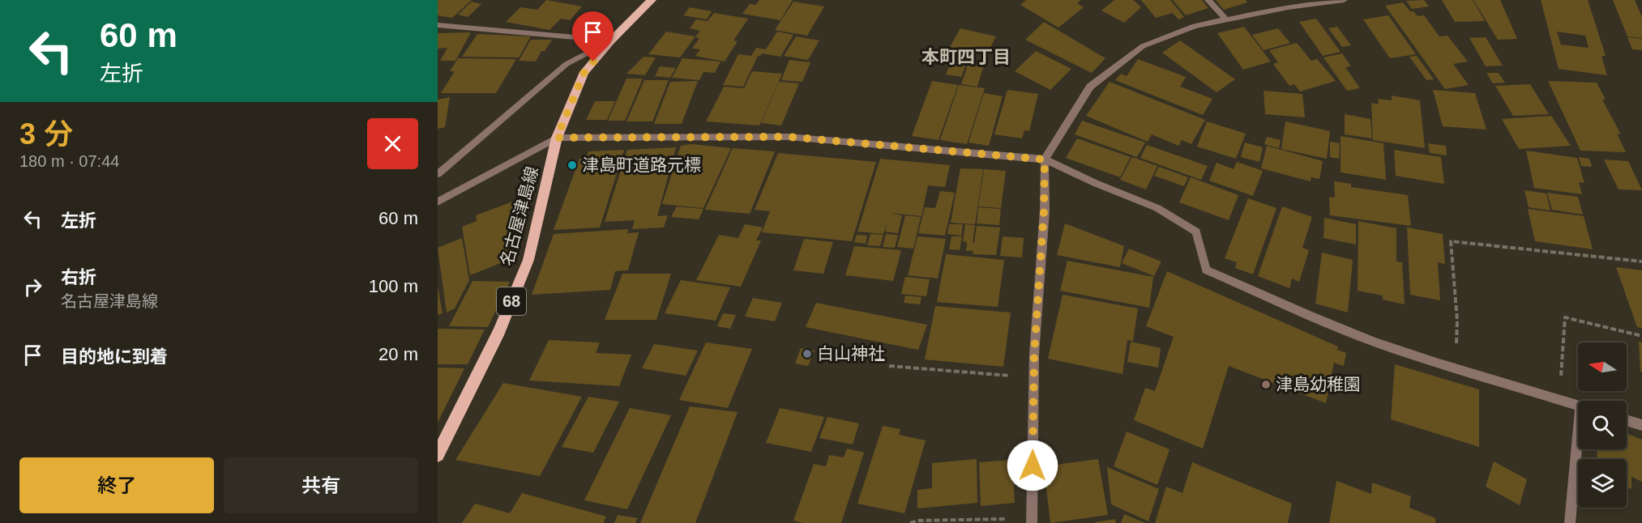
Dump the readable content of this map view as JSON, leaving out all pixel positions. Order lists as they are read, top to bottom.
{
  "streets": {
    "main road": ["名古屋津島線", "68"]
  },
  "districts": ["本町四丁目"],
  "places": ["津島町道路元標", "白山神社", "津島幼稚園"],
  "north": "left",
  "page": {
    "turn": ["60 m", "左折"],
    "heading": ["3 分", "180 m · 07:44"],
    "list": [
      {
        "name": "左折",
        "value": "60 m"
      },
      {
        "name": "右折",
        "note": "名古屋津島線",
        "value": "100 m"
      },
      {
        "name": "目的地に到着",
        "value": "20 m"
      }
    ],
    "buttons": ["終了", "共有"]
  }
}
